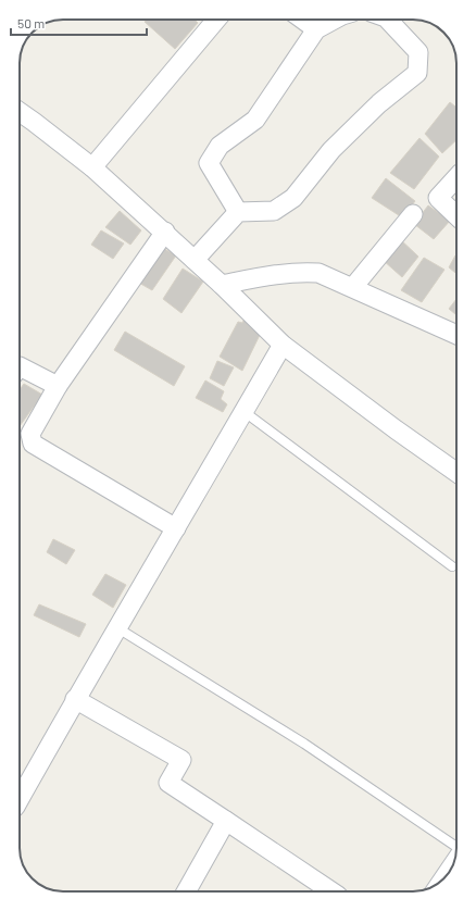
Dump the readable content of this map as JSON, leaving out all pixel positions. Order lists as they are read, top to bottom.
{
  "scale_bar": "50 m"
}
